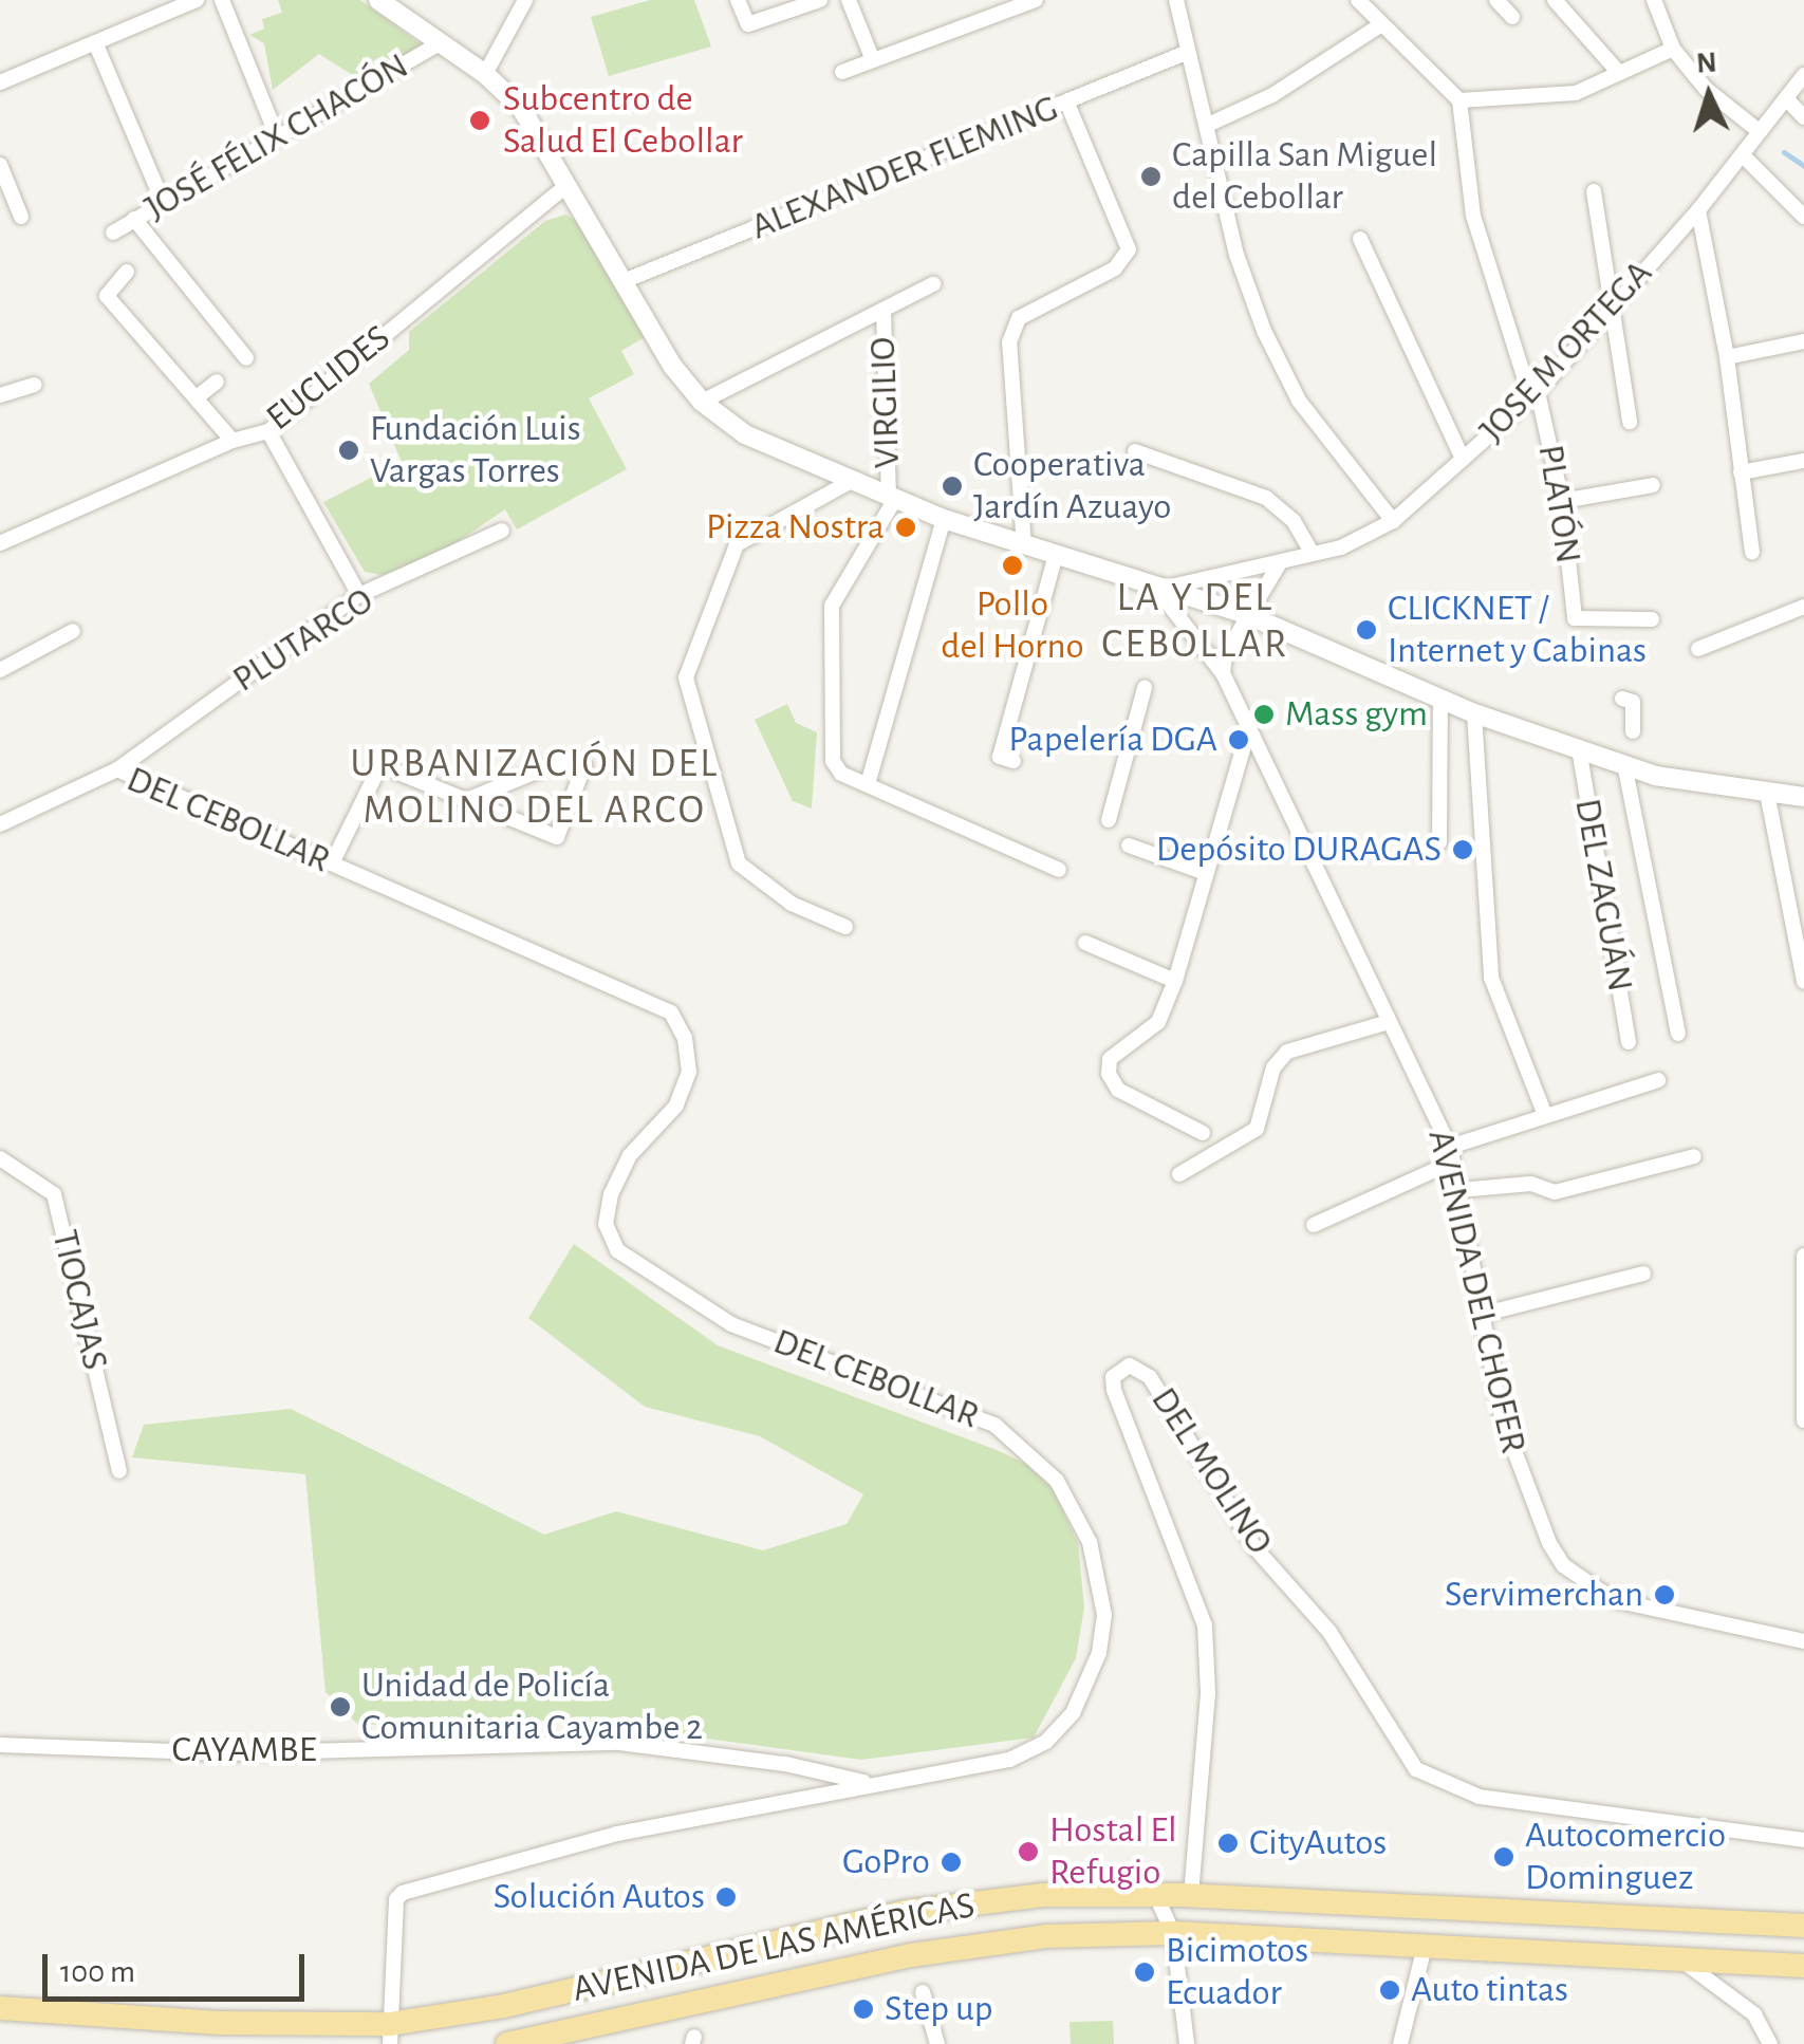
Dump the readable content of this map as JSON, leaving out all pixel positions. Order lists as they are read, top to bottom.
{
  "streets": {
    "main road": ["AVENIDA DE LAS AMÉRICAS"],
    "street": [
      "JOSÉ FÉLIX CHACÓN",
      "ALEXANDER FLEMING",
      "JOSE M ORTEGA",
      "EUCLIDES",
      "VIRGILIO",
      "PLATÓN",
      "PLUTARCO",
      "DEL CEBOLLAR",
      "DEL ZAGUÁN",
      "AVENIDA DEL CHOFER",
      "TIOCAJAS",
      "DEL MOLINO",
      "CAYAMBE"
    ]
  },
  "crossings": [
    ["JOSE M ORTEGA", "PLATÓN"],
    ["JOSE M ORTEGA", "AVENIDA DEL CHOFER"],
    ["PLUTARCO", "DEL CEBOLLAR"],
    ["DEL CEBOLLAR", "CAYAMBE"],
    ["DEL CEBOLLAR", "AVENIDA DE LAS AMÉRICAS"],
    ["DEL MOLINO", "AVENIDA DE LAS AMÉRICAS"]
  ],
  "districts": ["LA Y DEL CEBOLLAR", "URBANIZACIÓN DEL MOLINO DEL ARCO"],
  "places": [
    "Subcentro de Salud El Cebollar",
    "Capilla San Miguel del Cebollar",
    "Fundación Luis Vargas Torres",
    "Cooperativa Jardín Azuayo",
    "Pizza Nostra",
    "Pollo del Horno",
    "CLICKNET / Internet y Cabinas",
    "Mass gym",
    "Papelería DGA",
    "Depósito DURAGAS",
    "Servimerchan",
    "Unidad de Policía Comunitaria Cayambe 2",
    "CityAutos",
    "Hostal El Refugio",
    "Autocomercio Dominguez",
    "GoPro",
    "Solución Autos",
    "Bicimotos Ecuador",
    "Auto tintas",
    "Step up"
  ],
  "scale_bar": "100 m",
  "north": "top"
}
